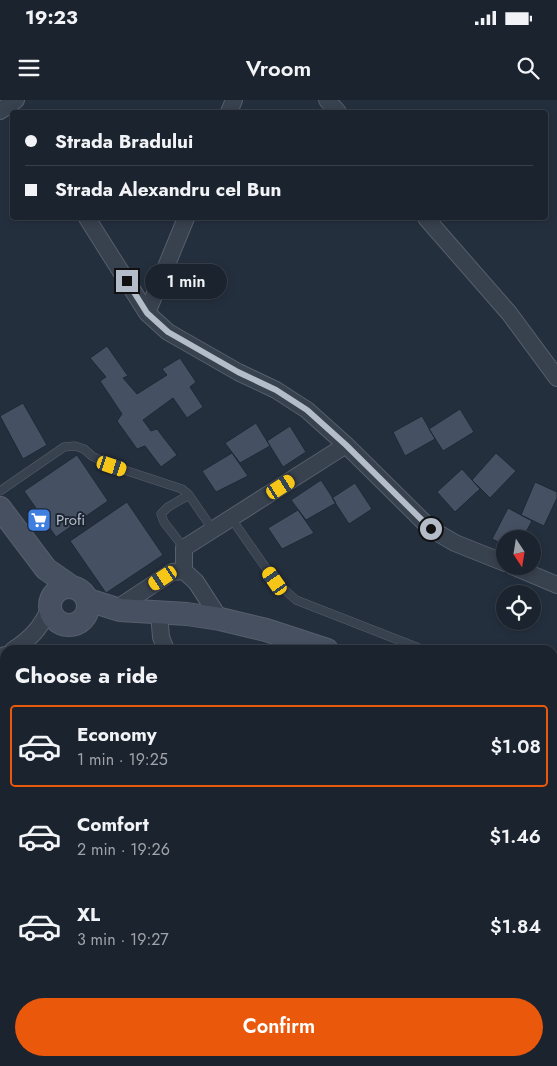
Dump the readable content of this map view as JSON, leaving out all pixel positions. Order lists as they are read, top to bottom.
{
  "places": {
    "supermarket": ["Profi"]
  },
  "north": "bottom",
  "page": {
    "status": "19:23",
    "header": "Vroom",
    "banner": ["Strada Bradului", "Strada Alexandru cel Bun"],
    "bubble": "1 min",
    "heading": "Choose a ride",
    "list": [
      {
        "name": "Economy",
        "note": "1 min · 19:25",
        "value": "$1.08"
      },
      {
        "name": "Comfort",
        "note": "2 min · 19:26",
        "value": "$1.46"
      },
      {
        "name": "XL",
        "note": "3 min · 19:27",
        "value": "$1.84"
      }
    ],
    "buttons": "Confirm"
  }
}
